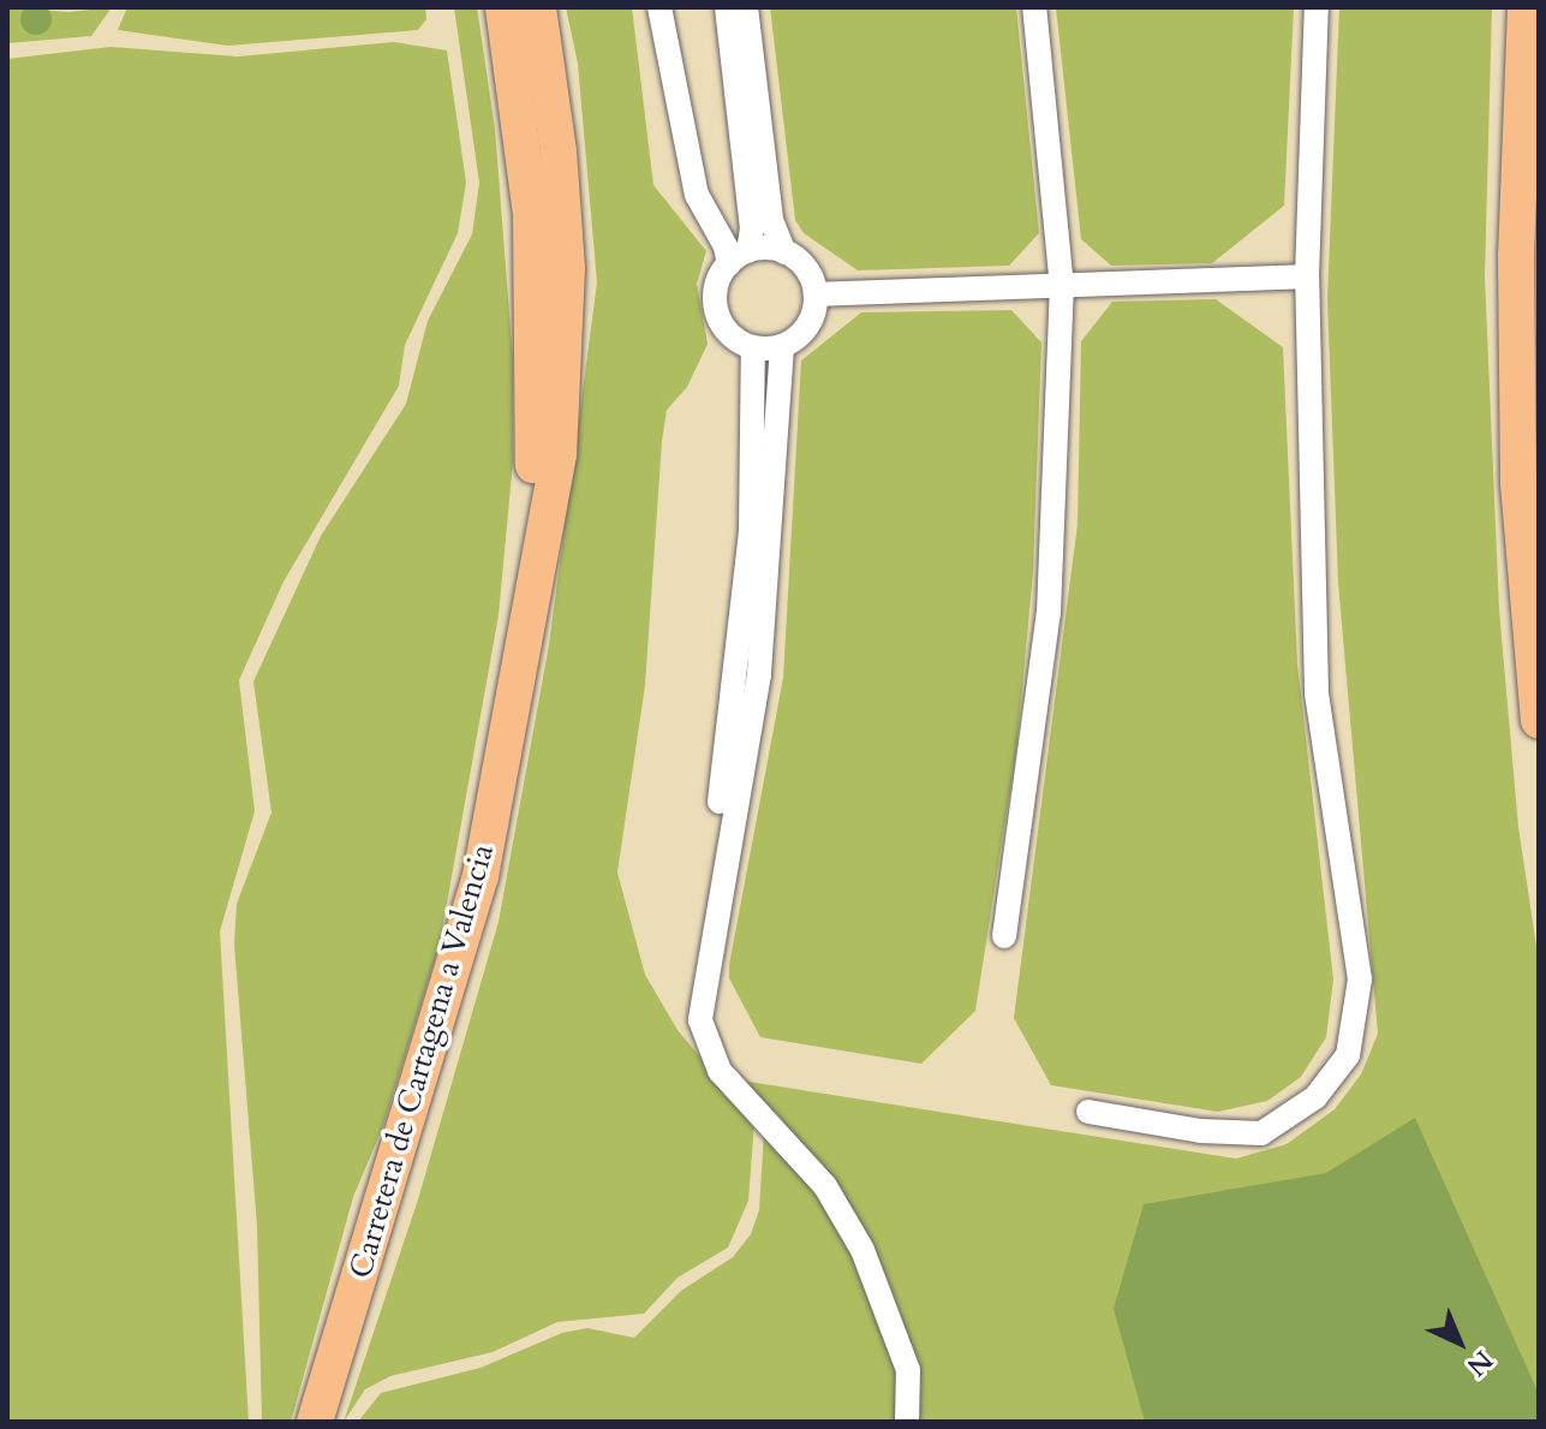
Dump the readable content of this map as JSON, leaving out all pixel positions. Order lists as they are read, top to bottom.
{
  "streets": {
    "highway": ["Carretera de Cartagena a Valencia"]
  },
  "north": "bottom right"
}
